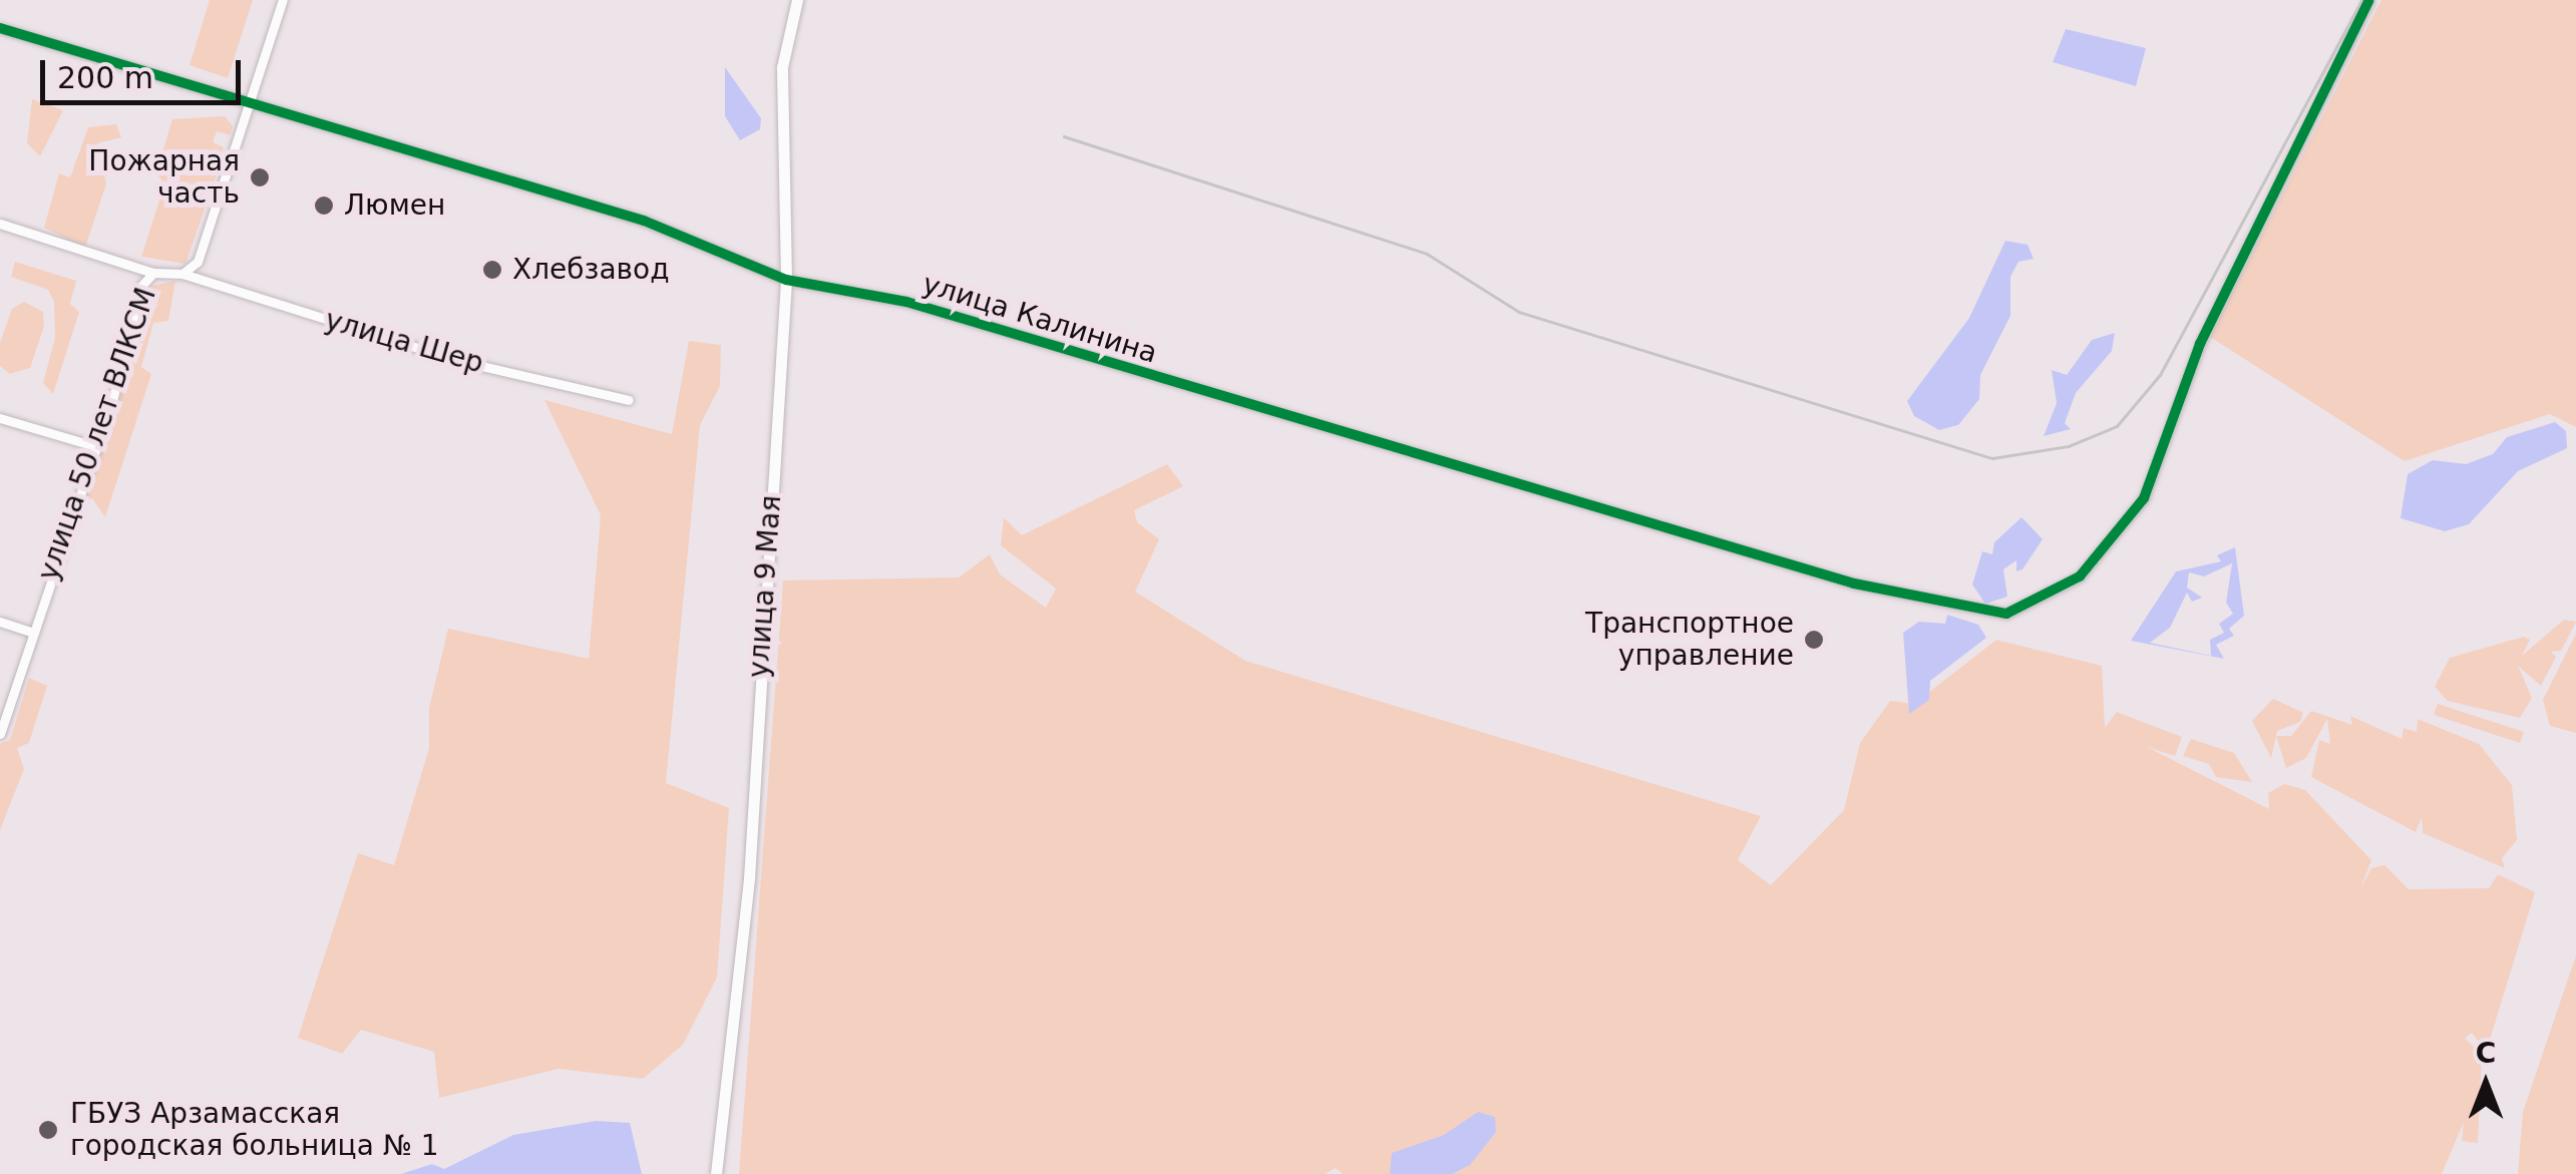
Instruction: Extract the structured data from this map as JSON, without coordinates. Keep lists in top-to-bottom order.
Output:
{
  "streets": {
    "main road": ["улица 9 Мая"],
    "street": ["улица Калинина", "улица Шер", "улица 50 лет ВЛКСМ"]
  },
  "crossings": [
    ["улица Калинина", "улица 50 лет ВЛКСМ"],
    ["улица Калинина", "улица 9 Мая"],
    ["улица Шер", "улица 50 лет ВЛКСМ"]
  ],
  "places": [
    "Пожарная часть",
    "Люмен",
    "Хлебзавод",
    "Транспортное управление",
    "ГБУЗ Арзамасская городская больница № 1"
  ],
  "scale_bar": "200 m",
  "north": "top"
}
